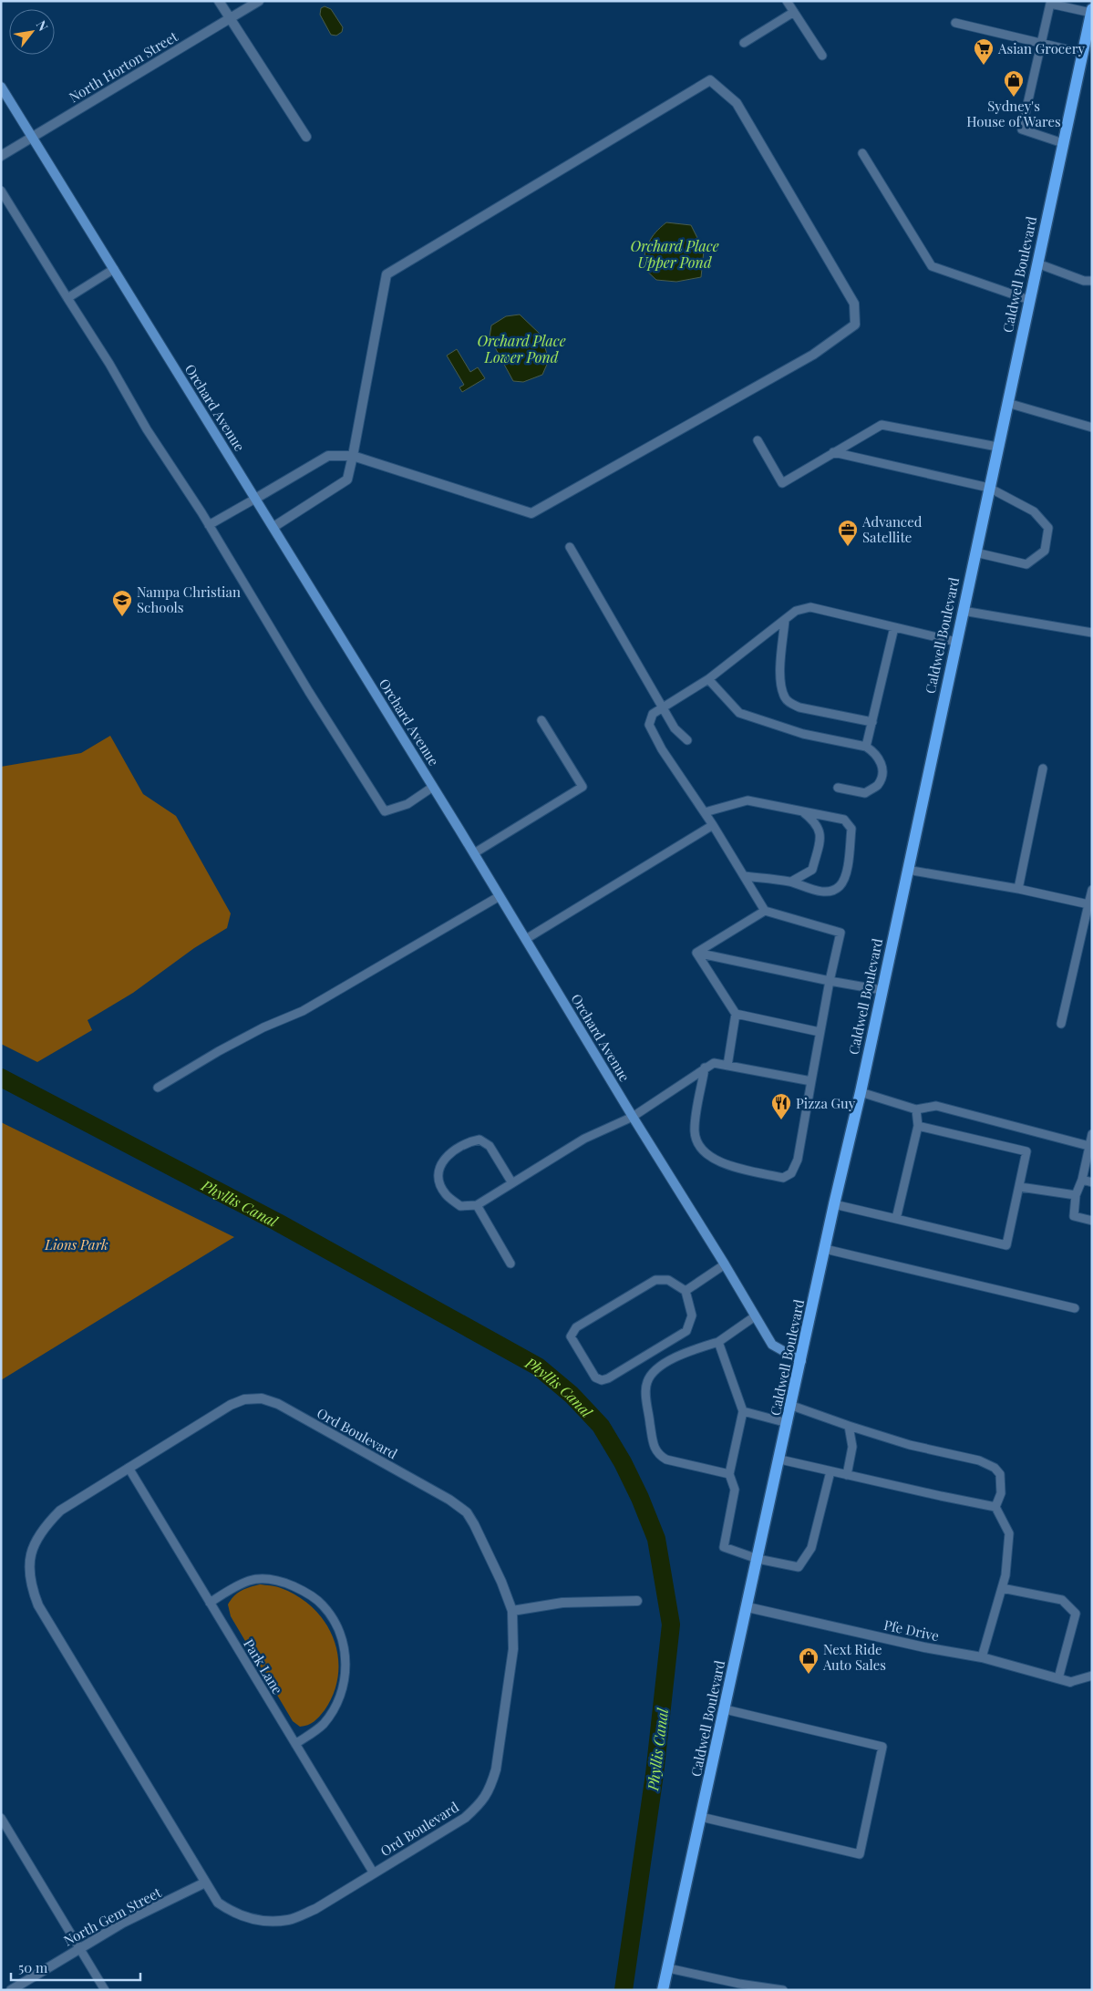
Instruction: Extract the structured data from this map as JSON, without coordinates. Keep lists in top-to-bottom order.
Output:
{
  "streets": {
    "main road": ["Caldwell Boulevard"],
    "street": [
      "North Horton Street",
      "Orchard Avenue",
      "Ord Boulevard",
      "Pfe Drive",
      "North Gem Street"
    ],
    "lane": ["Park Lane"]
  },
  "crossings": [
    ["North Horton Street", "Orchard Avenue"],
    ["Caldwell Boulevard", "Orchard Avenue"],
    ["Caldwell Boulevard", "Pfe Drive"],
    ["Ord Boulevard", "Park Lane"],
    ["Ord Boulevard", "North Gem Street"]
  ],
  "water": ["Orchard Place Upper Pond", "Orchard Place Lower Pond", "Phyllis Canal"],
  "parks": ["Lions Park"],
  "places": {
    "supermarket": ["Asian Grocery"],
    "shop": ["Sydney's House of Wares", "Next Ride Auto Sales"],
    "office": ["Advanced Satellite"],
    "school or university": ["Nampa Christian Schools"],
    "restaurant": ["Pizza Guy"]
  },
  "scale_bar": "50 m",
  "north": "top right"
}
